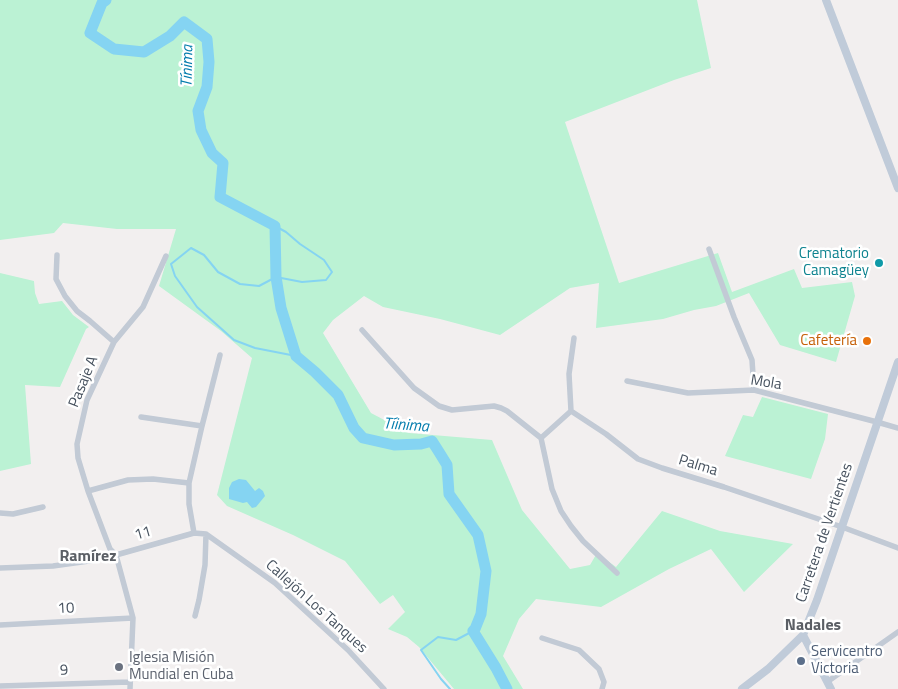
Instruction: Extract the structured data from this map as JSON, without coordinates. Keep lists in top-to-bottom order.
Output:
{
  "streets": {
    "main road": ["Carretera de Vertientes"],
    "street": [
      "Pasaje A",
      "Mola",
      "Palma",
      "11",
      "Callejón Los Tanques",
      "10",
      "9"
    ]
  },
  "crossings": [
    ["Pasaje A", "11"],
    ["Pasaje A", "10"],
    ["Pasaje A", "9"],
    ["Mola", "Carretera de Vertientes"],
    ["Palma", "Carretera de Vertientes"],
    ["11", "Callejón Los Tanques"]
  ],
  "districts": ["Ramírez", "Nadales"],
  "water": ["Tínima", "Tíinima"],
  "places": [
    "Crematorio Camagüey",
    "Cafetería",
    "Servicentro Victoria",
    "Iglesia Misión Mundial en Cuba"
  ]
}
